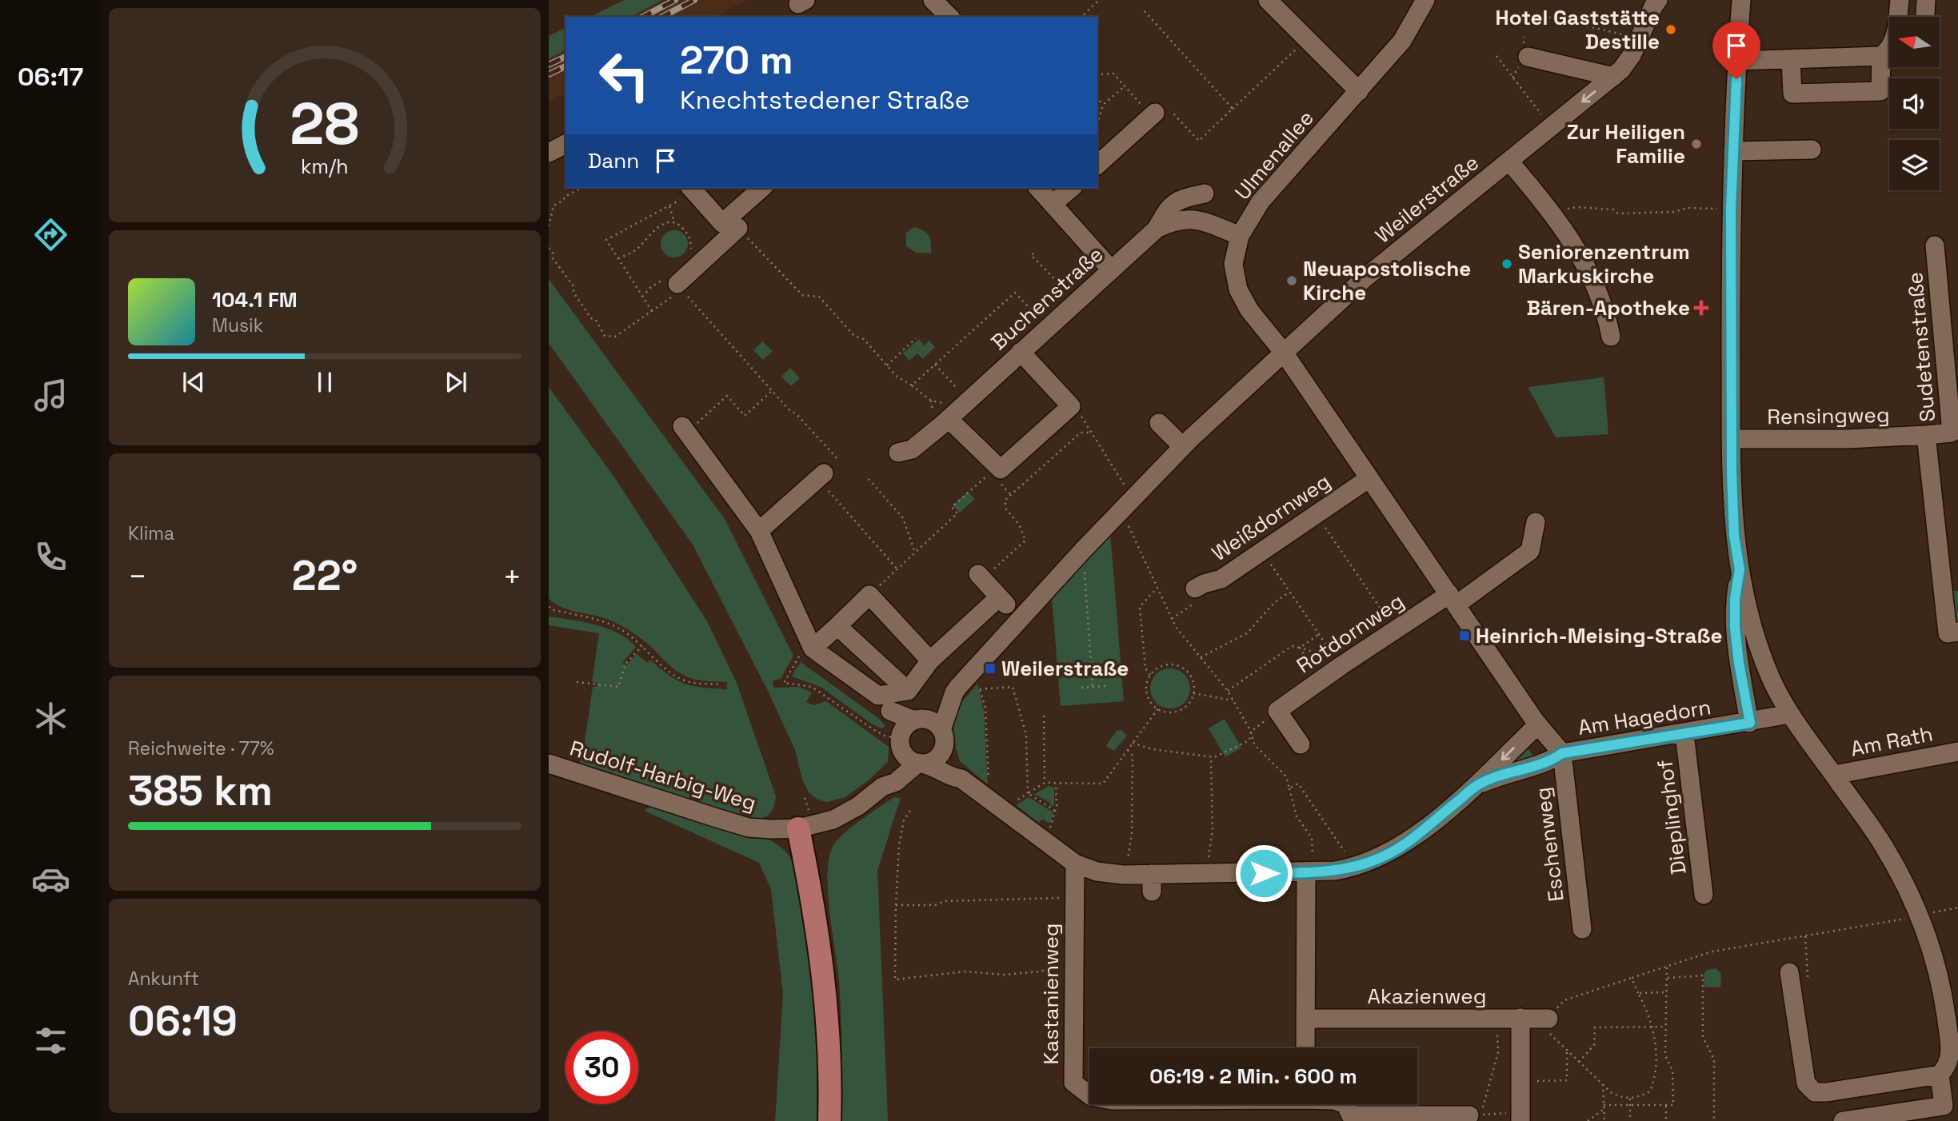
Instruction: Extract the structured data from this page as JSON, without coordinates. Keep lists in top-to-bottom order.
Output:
{
  "streets": {
    "street": [
      "Ulmenallee",
      "Weilerstraße",
      "Buchenstraße",
      "Sudetenstraße",
      "Rensingweg",
      "Weißdornweg",
      "Rotdornweg",
      "Am Hagedorn",
      "Am Rath",
      "Rudolf-Harbig-Weg",
      "Dieplinghof",
      "Eschenweg",
      "Kastanienweg",
      "Akazienweg"
    ]
  },
  "crossings": [
    ["Ulmenallee", "Weilerstraße"],
    ["Ulmenallee", "Buchenstraße"],
    ["Weilerstraße", "Am Hagedorn"],
    ["Sudetenstraße", "Rensingweg"],
    ["Am Hagedorn", "Dieplinghof"],
    ["Am Hagedorn", "Eschenweg"],
    ["Am Hagedorn", "Kastanienweg"]
  ],
  "places": {
    "other": [
      "Hotel Gaststätte Destille",
      "Zur Heiligen Familie",
      "Seniorenzentrum Markuskirche",
      "Neuapostolische Kirche"
    ],
    "health": ["Bären-Apotheke"],
    "transit": ["Heinrich-Meising-Straße", "Weilerstraße"]
  },
  "north": "left",
  "page": {
    "tabs": "06:17",
    "turn": ["270 m", "Knechtstedener Straße"],
    "then": "Dann",
    "song": ["104.1 FM", "Musik"],
    "tile": [
      "Klima",
      ["Reichweite · 77%", "385 km"],
      ["Ankunft", "06:19"]
    ],
    "heat": ["−", "22°", "+"],
    "limit": "30",
    "trip": "06:19 · 2 Min. · 600 m",
    "gauge": ["28", "km/h"]
  }
}
